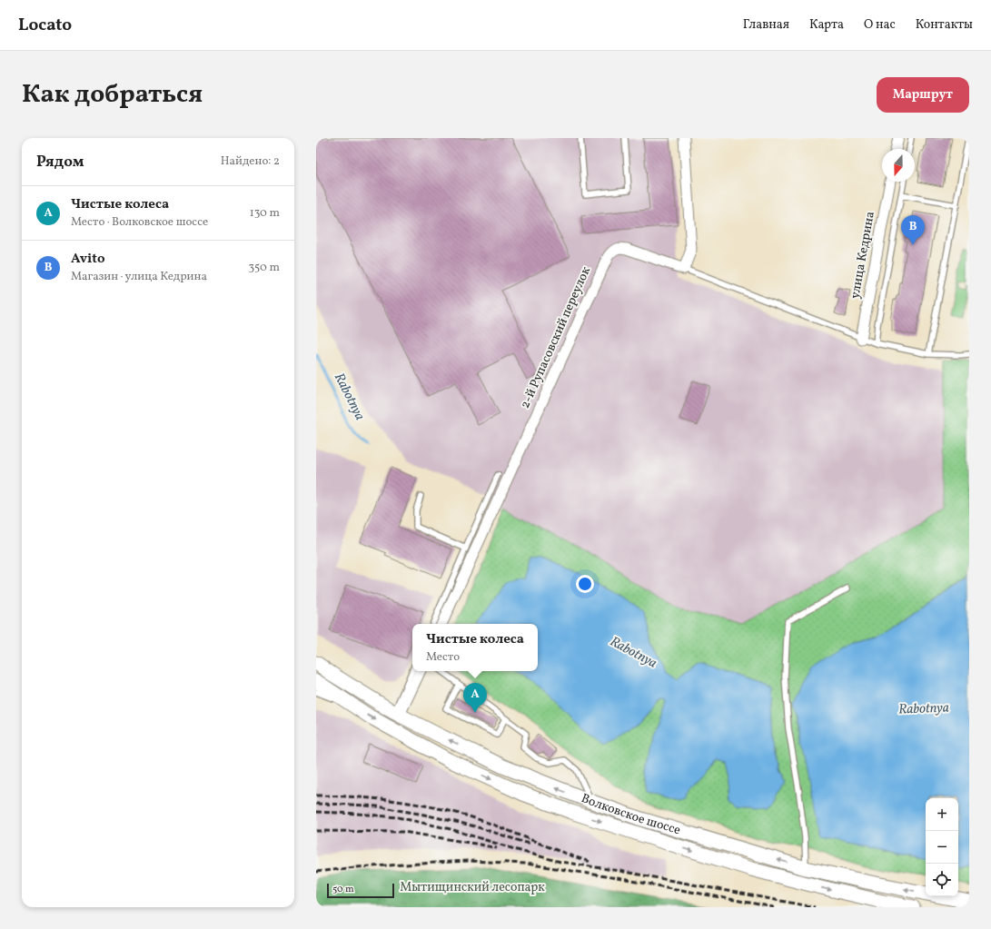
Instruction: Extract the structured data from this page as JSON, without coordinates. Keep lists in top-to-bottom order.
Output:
{
  "streets": {
    "main road": ["Волковское шоссе"],
    "street": ["улица Кедрина", "2-й Рупасовский переулок"]
  },
  "water": ["Rabotnya"],
  "parks": ["Мытищинский лесопарк"],
  "scale_bar": "50 m",
  "north": "bottom",
  "page": {
    "header": "Locato",
    "nav": [
      "Главная",
      "Карта",
      "О нас",
      "Контакты"
    ],
    "title": "Как добраться",
    "buttons": "Маршрут",
    "heading": ["Рядом", "Найдено: 2"],
    "list": [
      {
        "mark": "A",
        "name": "Чистые колеса",
        "note": "Место · Волковское шоссе",
        "value": "130 m"
      },
      {
        "mark": "B",
        "name": "Avito",
        "note": "Магазин · улица Кедрина",
        "value": "350 m"
      }
    ],
    "pins": ["B", "A"],
    "popup": ["Чистые колеса", "Место"],
    "map_buttons": ["+", "−"],
    "scale": "50 m"
  }
}
